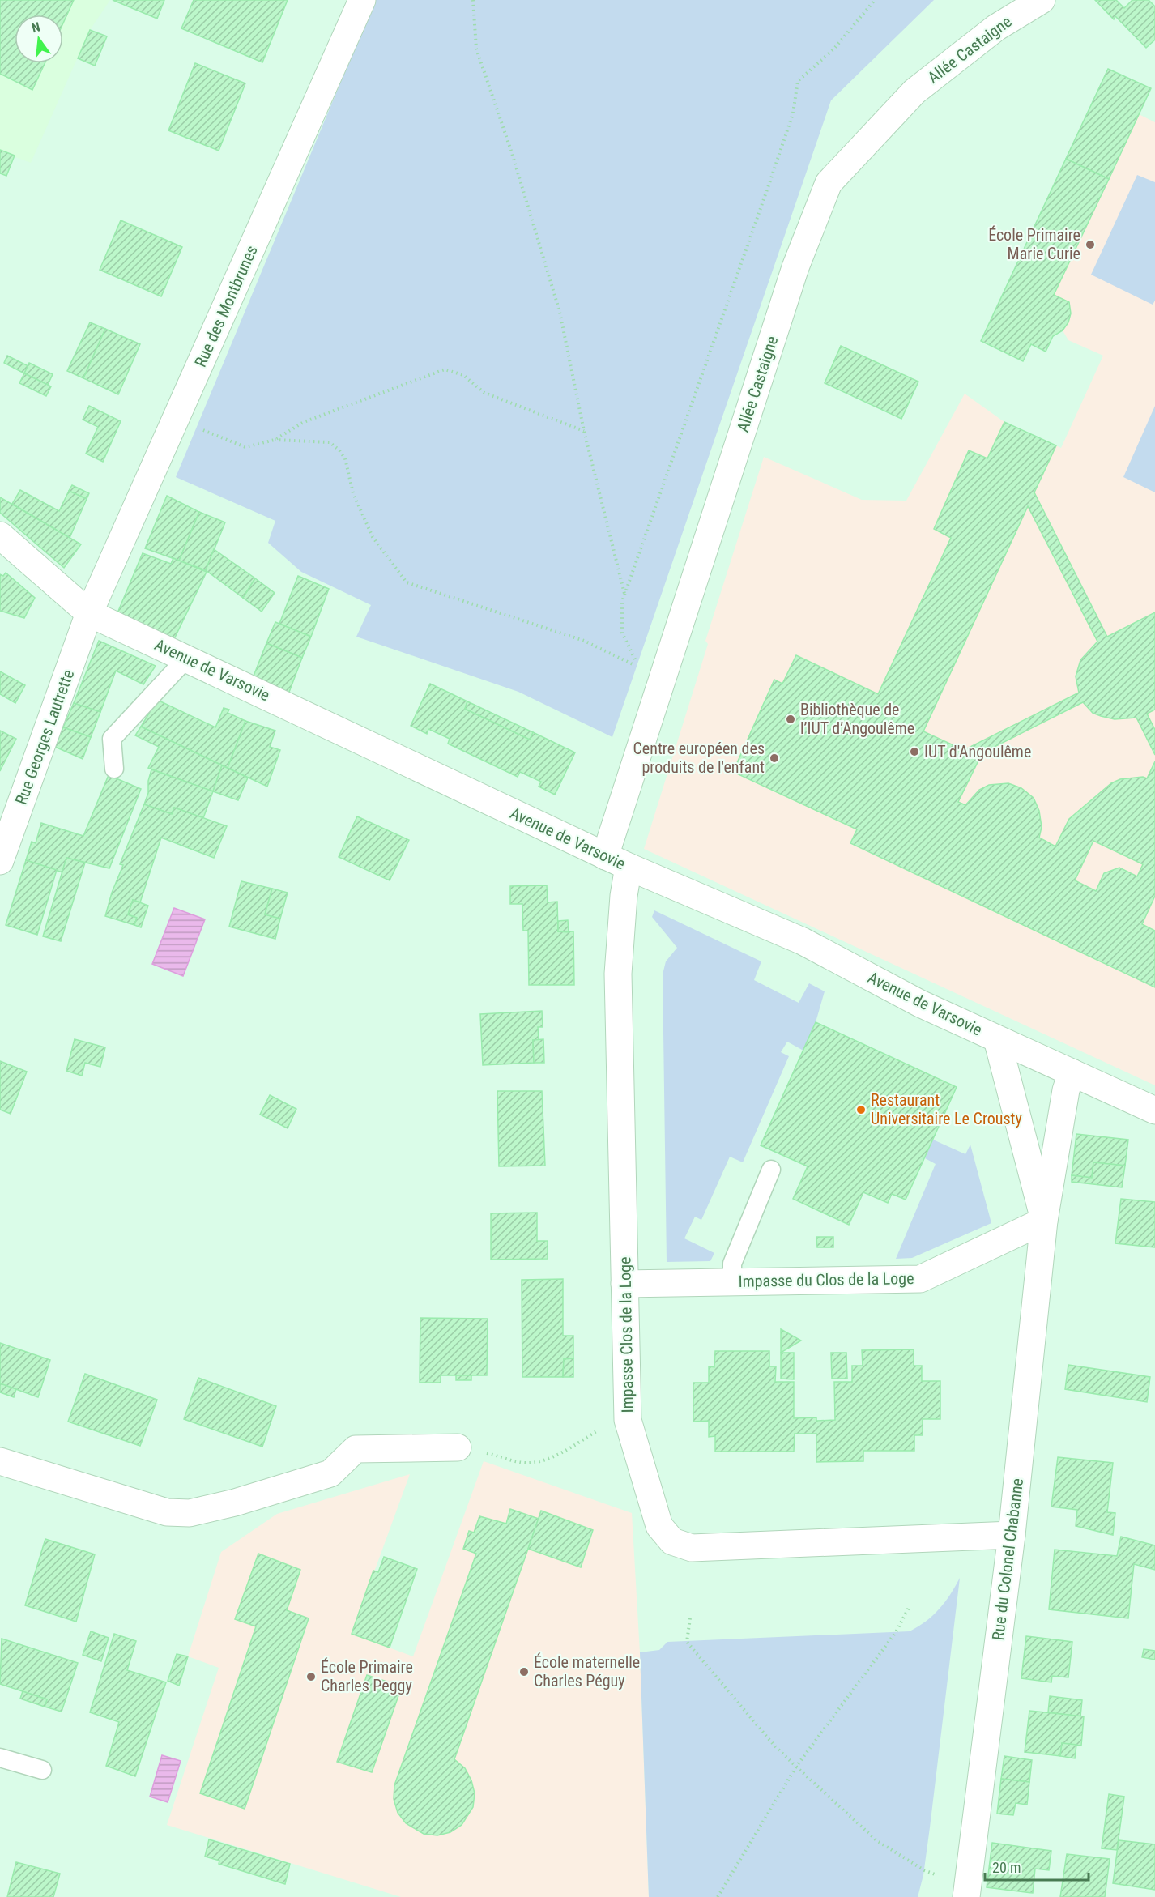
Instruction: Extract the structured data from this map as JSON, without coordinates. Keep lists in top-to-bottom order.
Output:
{
  "streets": {
    "street": [
      "Allée Castaigne",
      "Rue des Montbrunes",
      "Avenue de Varsovie",
      "Rue Georges Lautrette",
      "Impasse du Clos de la Loge",
      "Impasse Clos de la Loge",
      "Rue du Colonel Chabanne"
    ]
  },
  "crossings": [
    ["Allée Castaigne", "Avenue de Varsovie"],
    ["Allée Castaigne", "Impasse Clos de la Loge"],
    ["Rue des Montbrunes", "Avenue de Varsovie"],
    ["Rue des Montbrunes", "Rue Georges Lautrette"],
    ["Avenue de Varsovie", "Rue Georges Lautrette"],
    ["Avenue de Varsovie", "Impasse Clos de la Loge"],
    ["Avenue de Varsovie", "Rue du Colonel Chabanne"],
    ["Impasse du Clos de la Loge", "Impasse Clos de la Loge"],
    ["Impasse du Clos de la Loge", "Rue du Colonel Chabanne"],
    ["Impasse Clos de la Loge", "Rue du Colonel Chabanne"]
  ],
  "places": [
    "École Primaire Marie Curie",
    "Bibliothèque de l’IUT d’Angoulême",
    "IUT d'Angoulême",
    "Centre européen des produits de l'enfant",
    "Restaurant Universitaire Le Crousty",
    "École maternelle Charles Péguy",
    "École Primaire Charles Peggy"
  ],
  "scale_bar": "20 m",
  "north": "top"
}
